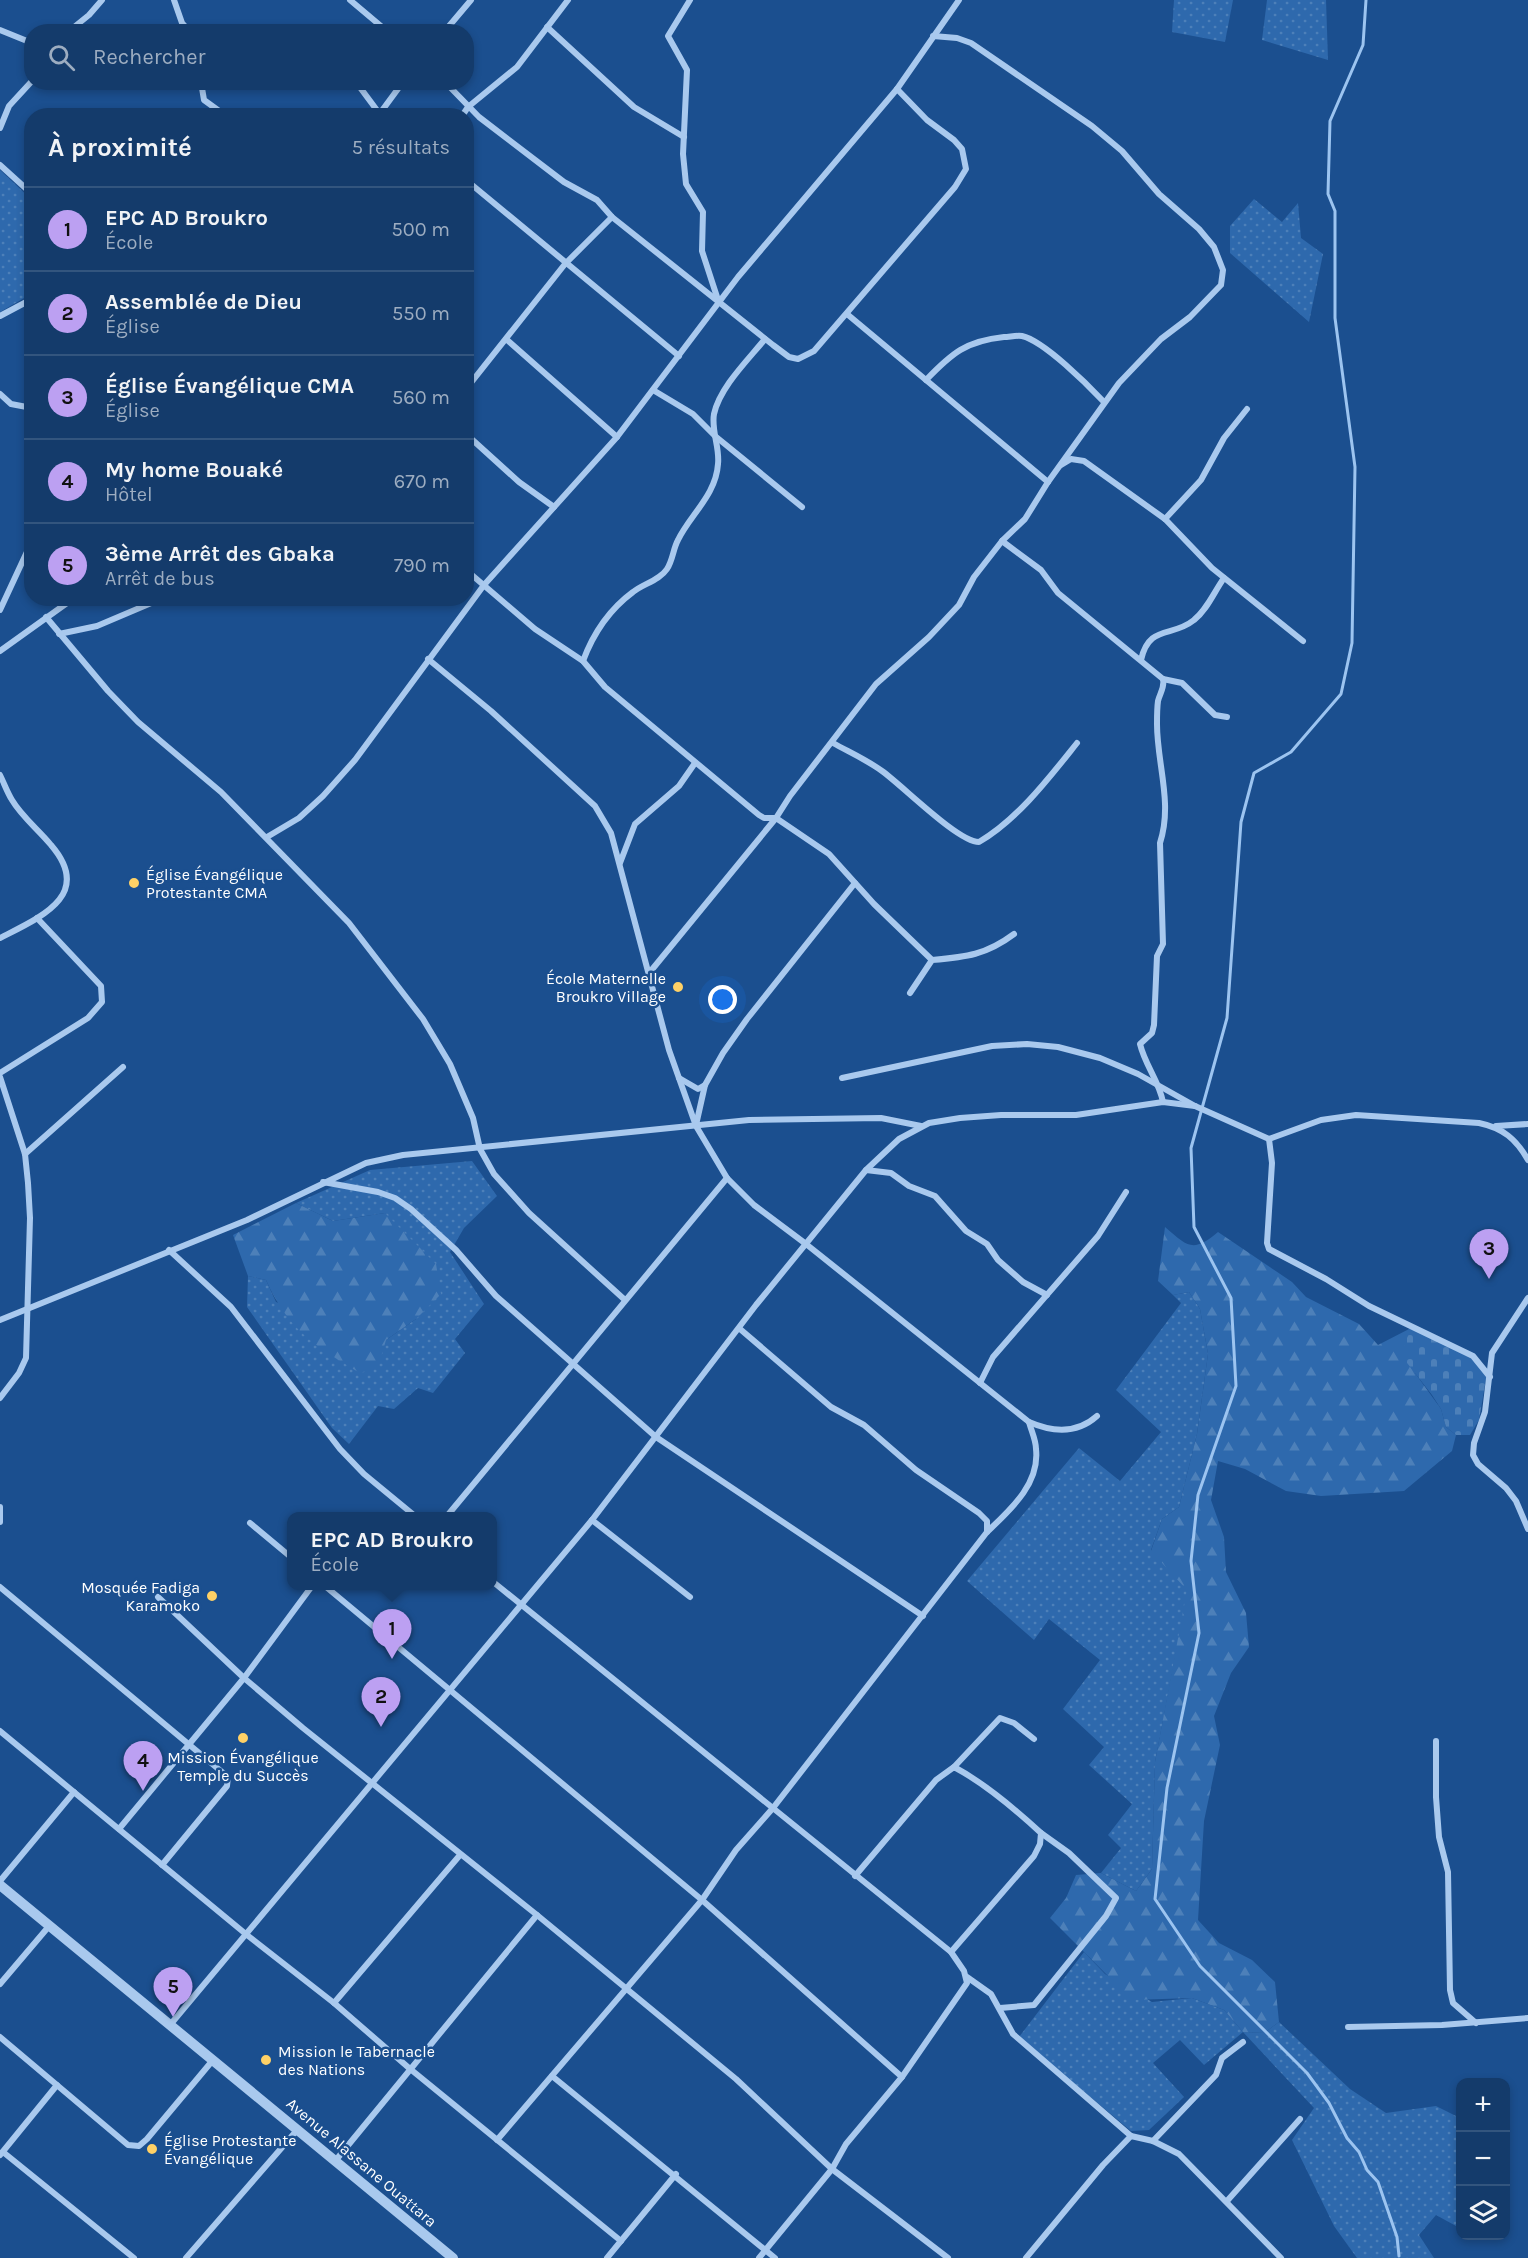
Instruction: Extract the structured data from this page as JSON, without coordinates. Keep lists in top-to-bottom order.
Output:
{
  "streets": {
    "street": ["Avenue Alassane Ouattara"]
  },
  "places": [
    "Église Évangélique Protestante CMA",
    "École Maternelle Broukro Village",
    "Mosquée Fadiga Karamoko",
    "Mission Évangélique Temple du Succès",
    "Mission le Tabernacle des Nations",
    "Église Protestante Évangélique"
  ],
  "page": {
    "search": "Rechercher",
    "heading": ["À proximité", "5 résultats"],
    "list": [
      {
        "mark": "1",
        "name": "EPC AD Broukro",
        "note": "École",
        "value": "500 m"
      },
      {
        "mark": "2",
        "name": "Assemblée de Dieu",
        "note": "Église",
        "value": "550 m"
      },
      {
        "mark": "3",
        "name": "Église Évangélique CMA",
        "note": "Église",
        "value": "560 m"
      },
      {
        "mark": "4",
        "name": "My home Bouaké",
        "note": "Hôtel",
        "value": "670 m"
      },
      {
        "mark": "5",
        "name": "3ème Arrêt des Gbaka",
        "note": "Arrêt de bus",
        "value": "790 m"
      }
    ],
    "pins": [
      "3",
      "1",
      "2",
      "4",
      "5"
    ],
    "popup": ["EPC AD Broukro", "École"],
    "map_buttons": ["+", "−"]
  }
}
